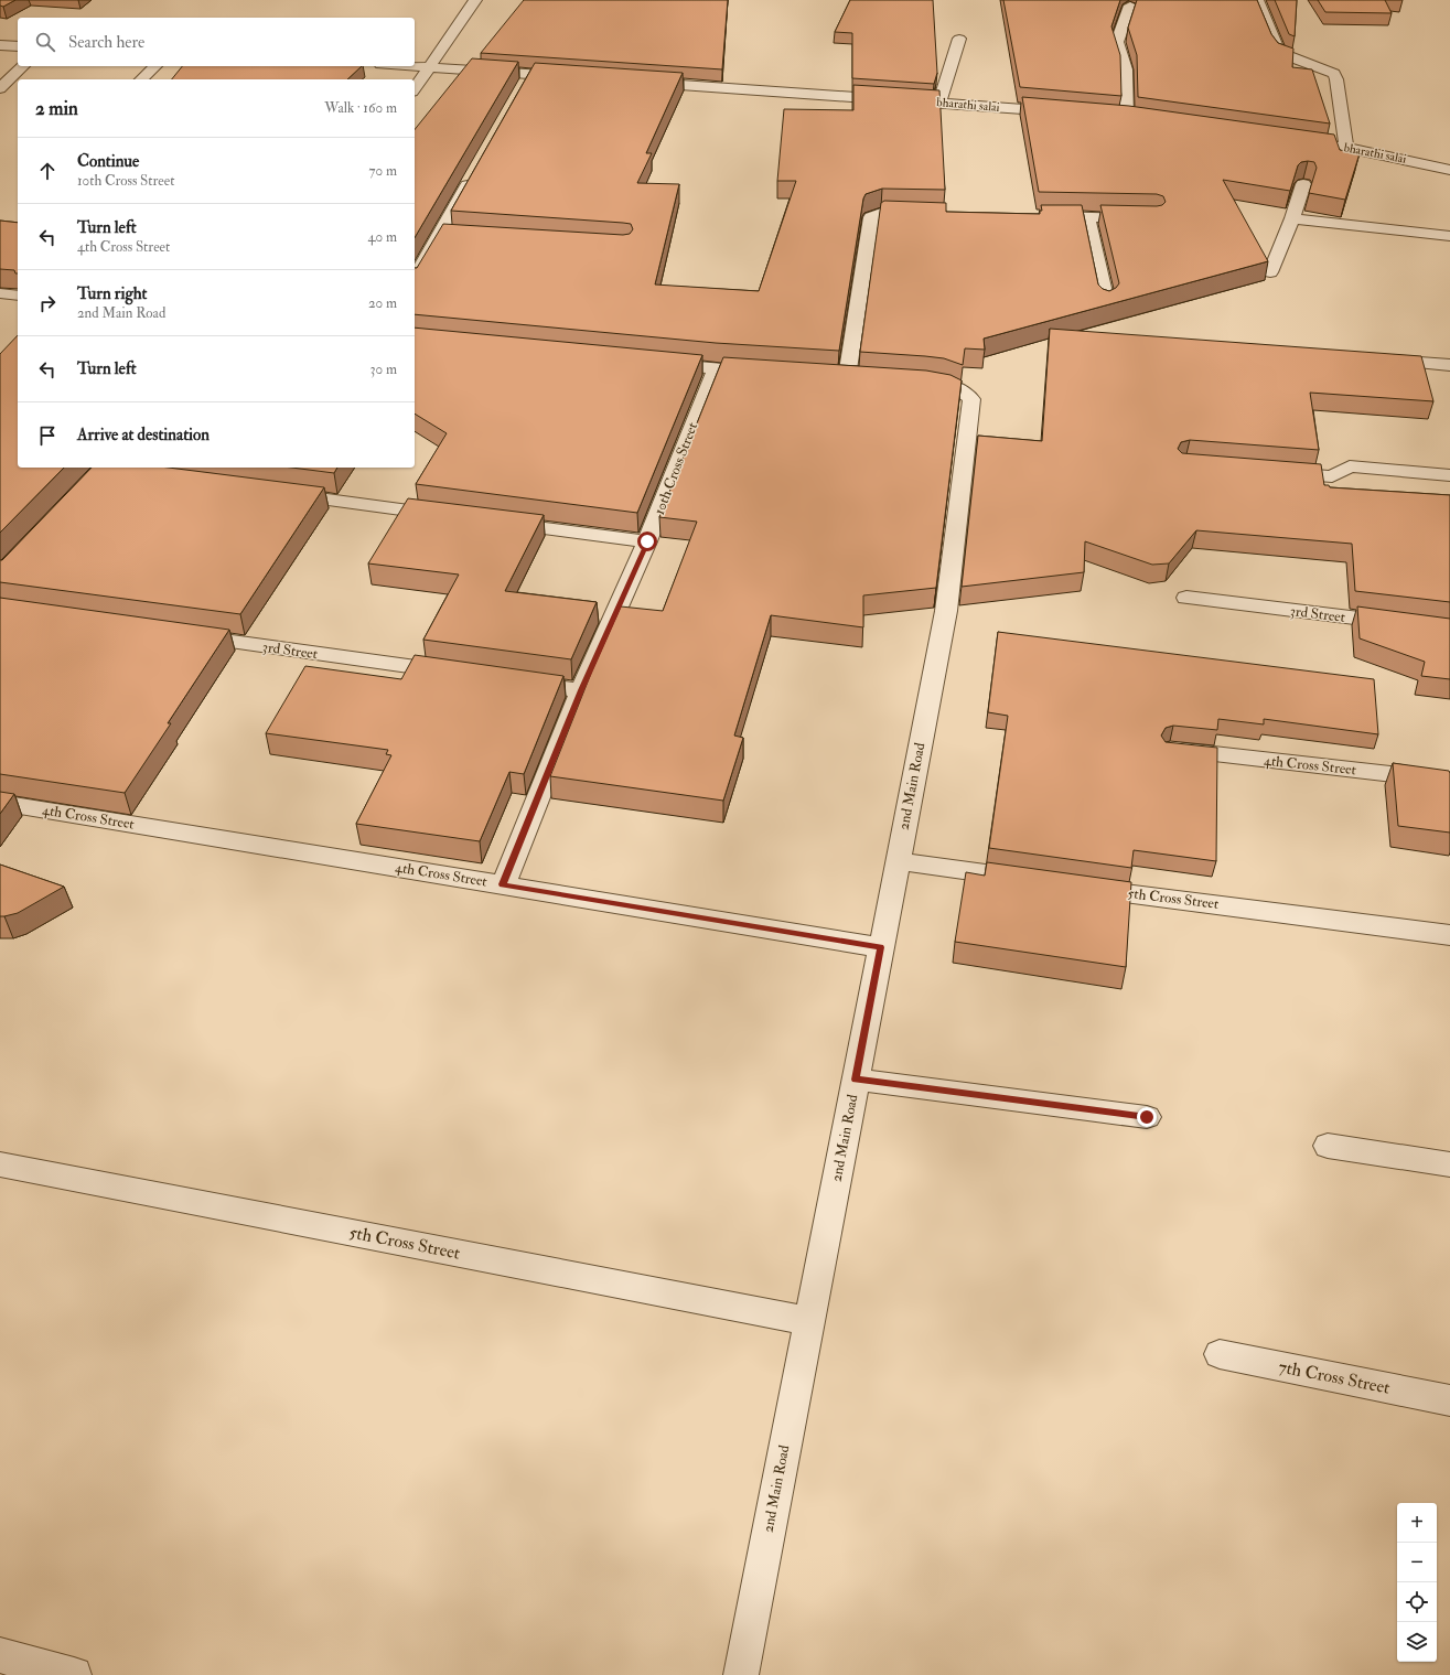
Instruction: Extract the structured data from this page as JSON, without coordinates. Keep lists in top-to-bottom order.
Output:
{
  "streets": {
    "street": [
      "bharathi salai",
      "10th Cross Street",
      "3rd Street",
      "4th Cross Street",
      "2nd Main Road",
      "5th Cross Street",
      "7th Cross Street"
    ]
  },
  "crossings": [
    ["10th Cross Street", "4th Cross Street"],
    ["4th Cross Street", "2nd Main Road"],
    ["2nd Main Road", "5th Cross Street"]
  ],
  "page": {
    "search": "Search here",
    "heading": ["2 min", "Walk · 160 m"],
    "list": [
      ["Continue", "10th Cross Street", "70 m"],
      ["Turn left", "4th Cross Street", "40 m"],
      ["Turn right", "2nd Main Road", "20 m"],
      ["Turn left", "30 m"],
      "Arrive at destination"
    ],
    "map_buttons": ["+", "−"]
  }
}
